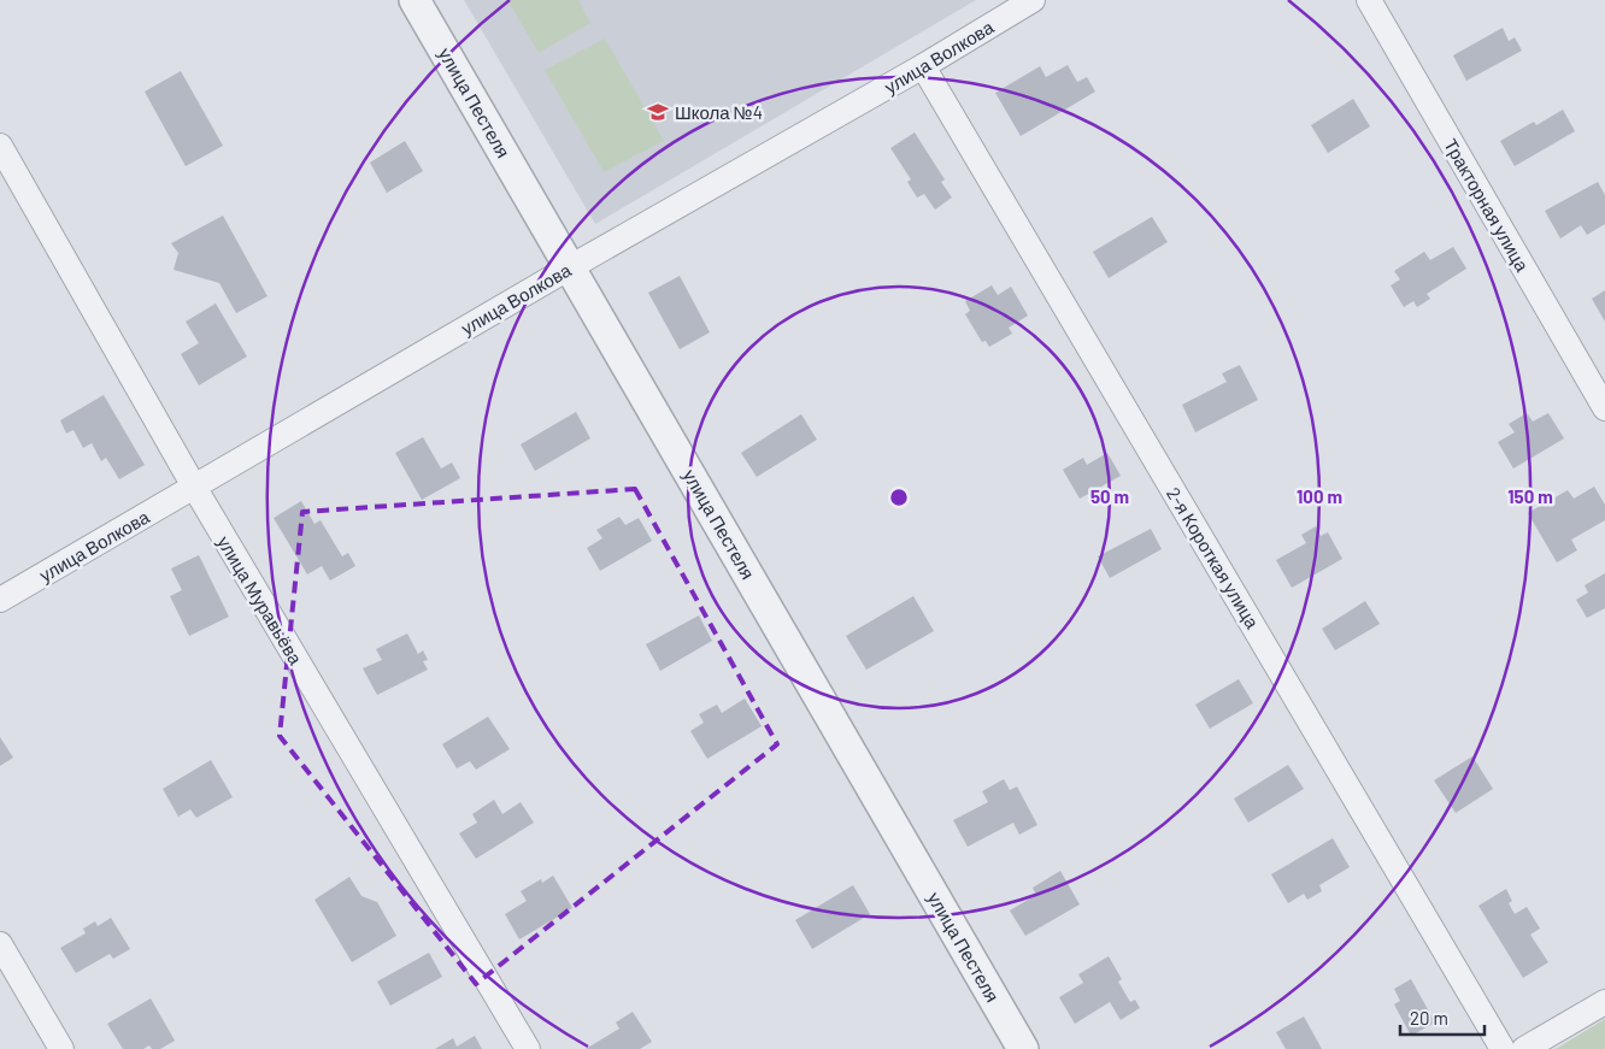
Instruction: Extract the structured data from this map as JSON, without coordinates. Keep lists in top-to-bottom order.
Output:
{
  "streets": {
    "street": [
      "улица Волкова",
      "улица Пестеля",
      "Тракторная улица",
      "2-я Короткая улица",
      "улица Муравьёва"
    ]
  },
  "crossings": [
    ["улица Волкова", "улица Пестеля"],
    ["улица Волкова", "2-я Короткая улица"],
    ["улица Волкова", "улица Муравьёва"]
  ],
  "places": {
    "school or university": ["Школа №4"]
  },
  "scale_bar": "20 m",
  "rings": ["50 m", "100 m", "150 m"]
}
